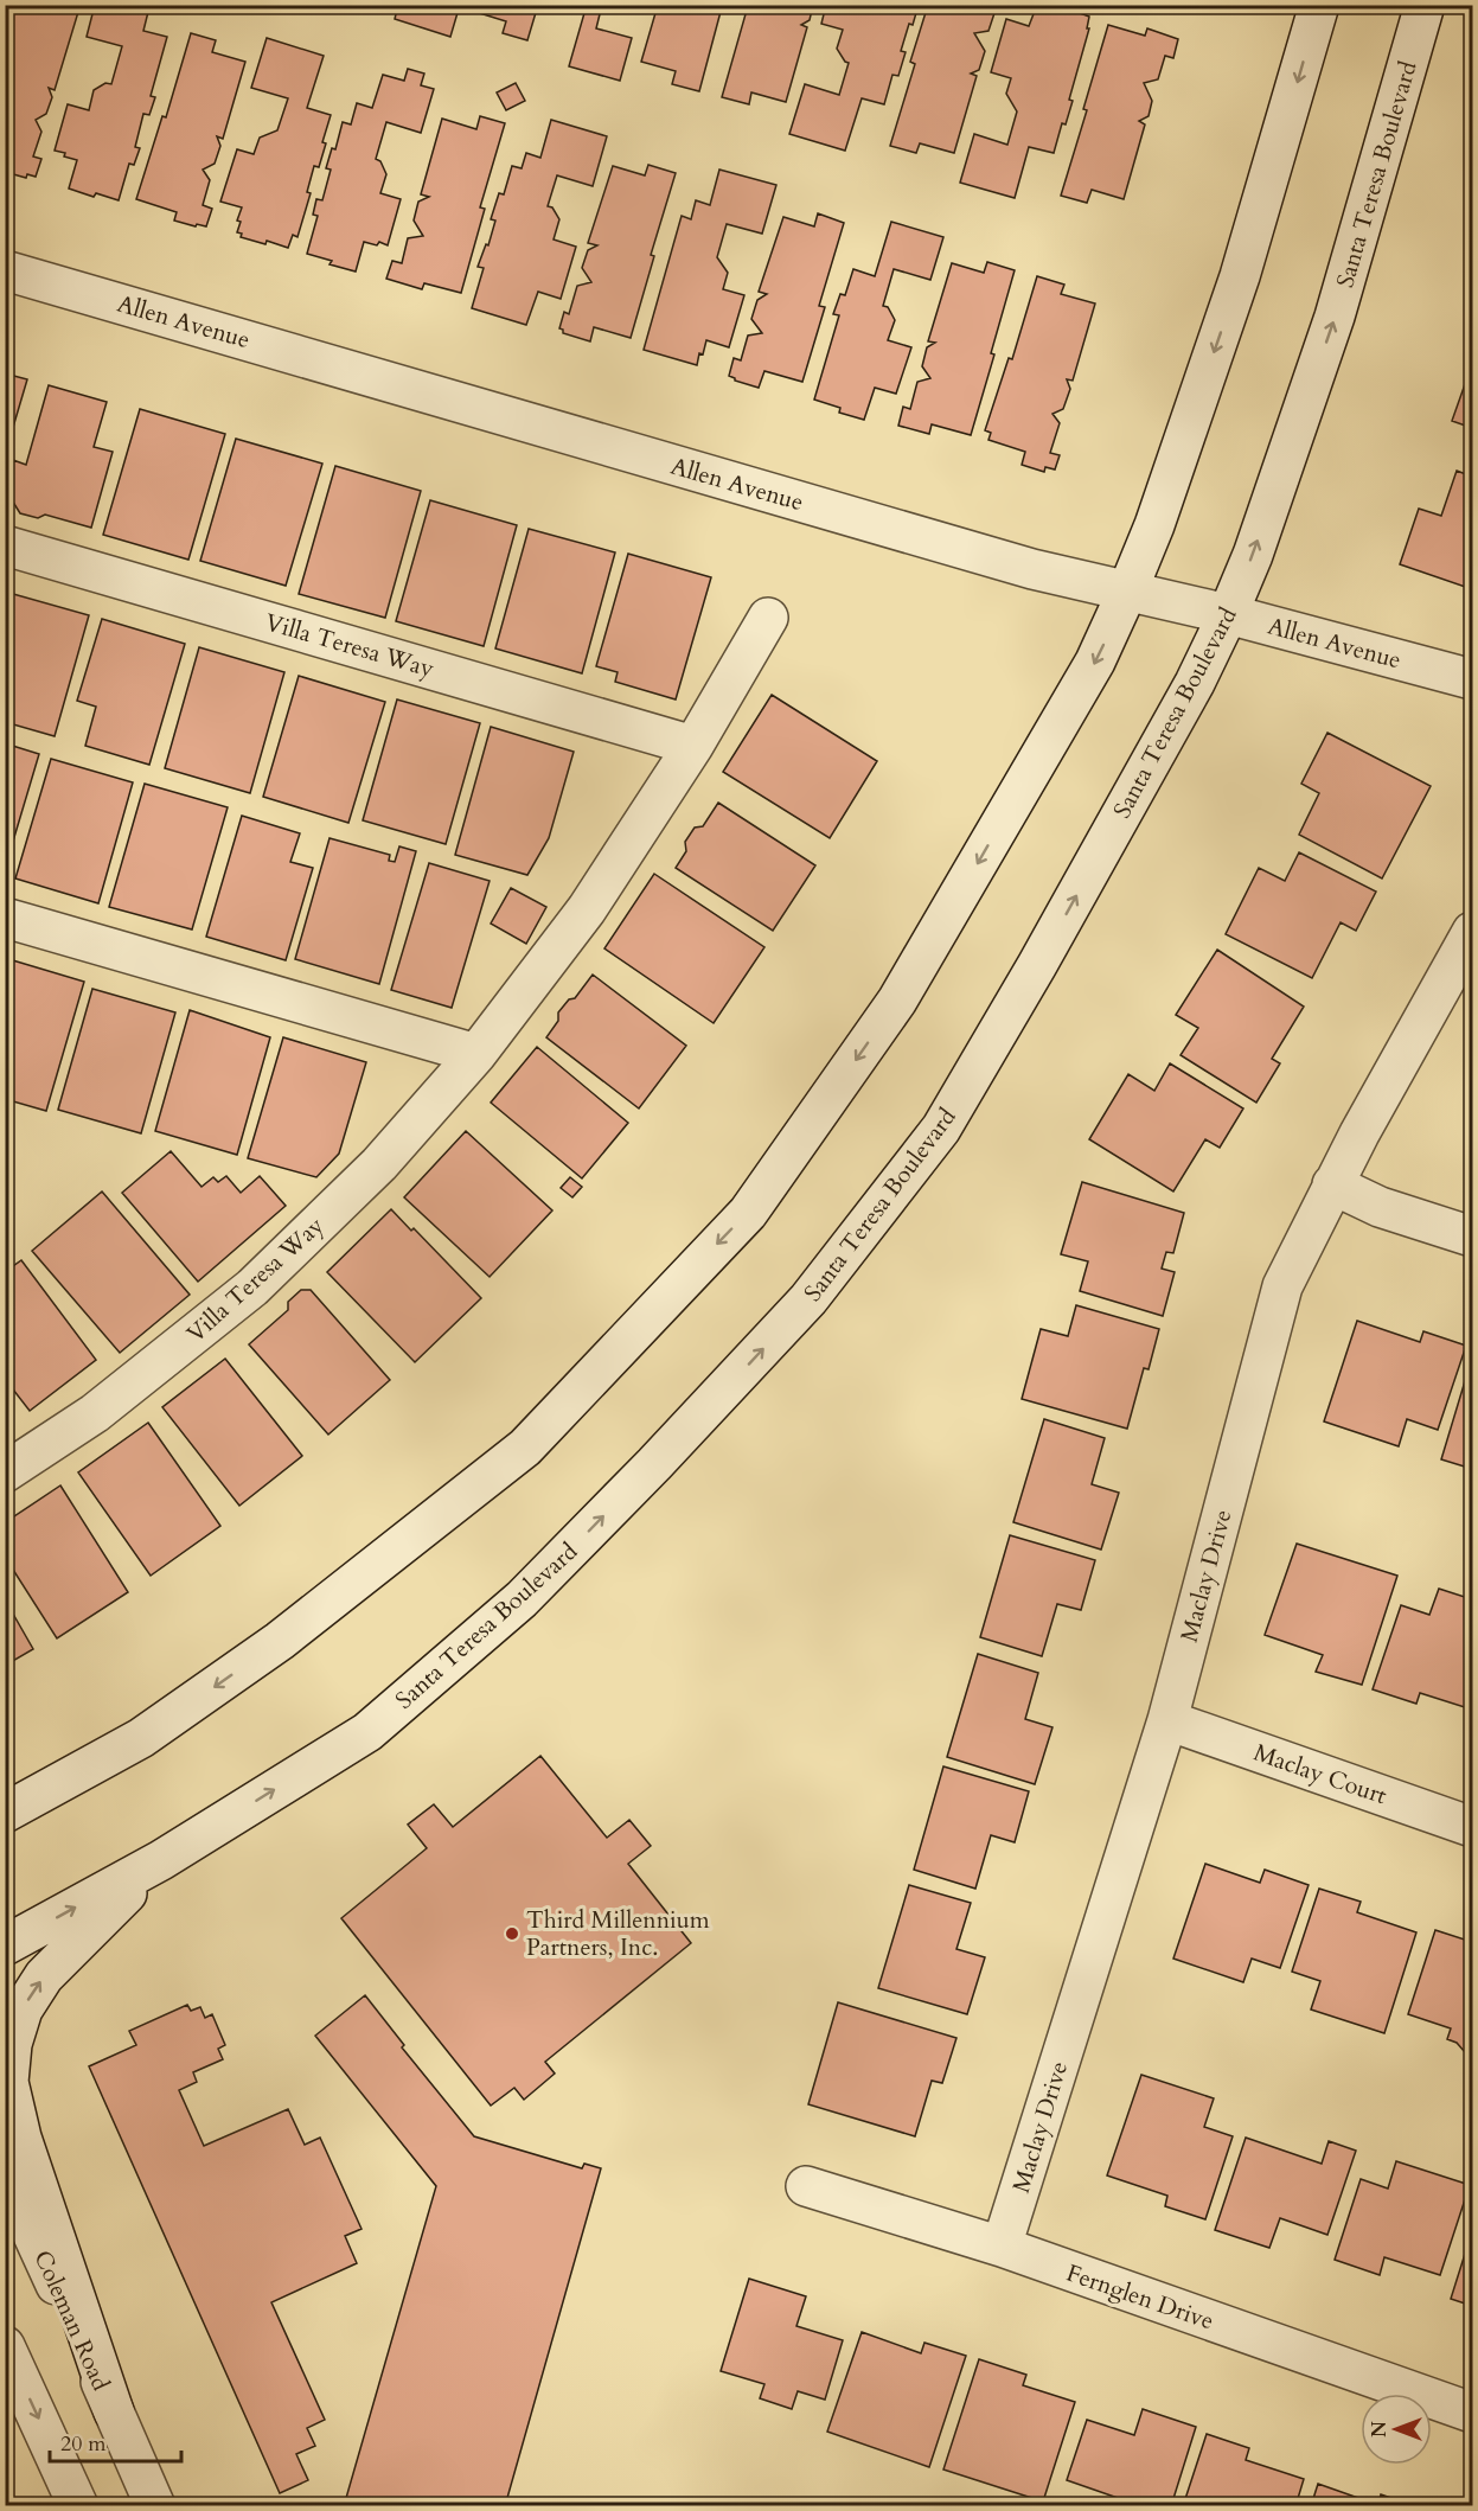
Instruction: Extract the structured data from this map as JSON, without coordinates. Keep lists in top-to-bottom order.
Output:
{
  "streets": {
    "street": [
      "Santa Teresa Boulevard",
      "Allen Avenue",
      "Villa Teresa Way",
      "Maclay Drive",
      "Maclay Court",
      "Fernglen Drive",
      "Coleman Road"
    ]
  },
  "crossings": [
    ["Santa Teresa Boulevard", "Allen Avenue"],
    ["Maclay Drive", "Maclay Court"],
    ["Maclay Drive", "Fernglen Drive"]
  ],
  "places": ["Third Millennium Partners, Inc."],
  "scale_bar": "20 m",
  "north": "left"
}
